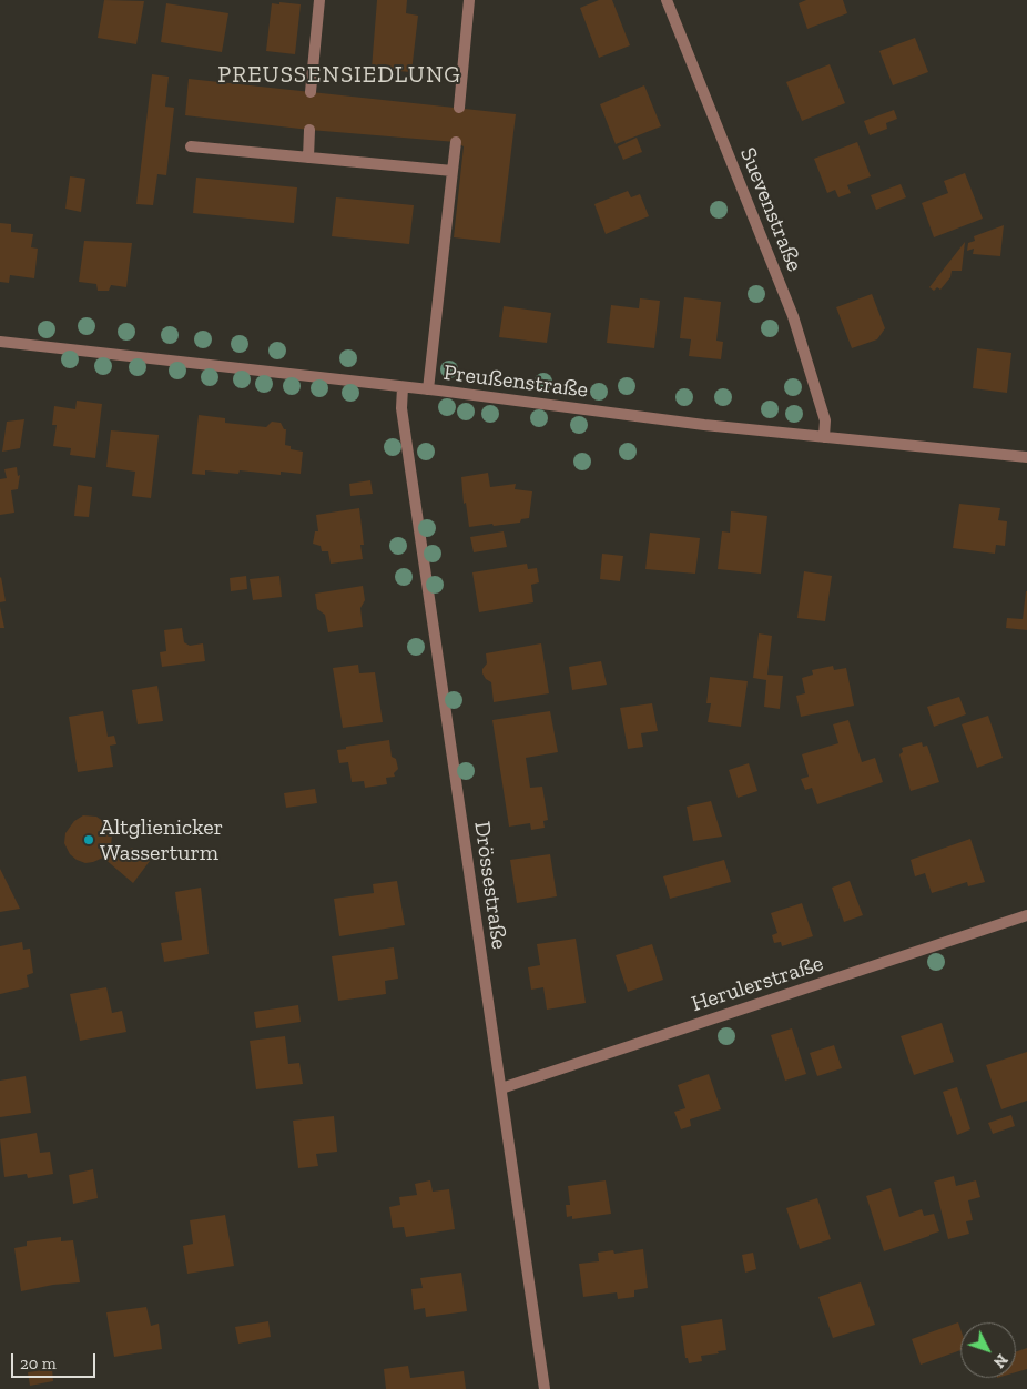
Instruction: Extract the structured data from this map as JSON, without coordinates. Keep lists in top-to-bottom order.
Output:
{
  "streets": {
    "street": [
      "Suevenstraße",
      "Preußenstraße",
      "Drössestraße",
      "Herulerstraße"
    ]
  },
  "crossings": [
    ["Suevenstraße", "Preußenstraße"],
    ["Preußenstraße", "Drössestraße"],
    ["Drössestraße", "Herulerstraße"]
  ],
  "districts": ["PREUSSENSIEDLUNG"],
  "places": ["Altglienicker Wasserturm"],
  "scale_bar": "20 m",
  "north": "bottom right"
}
